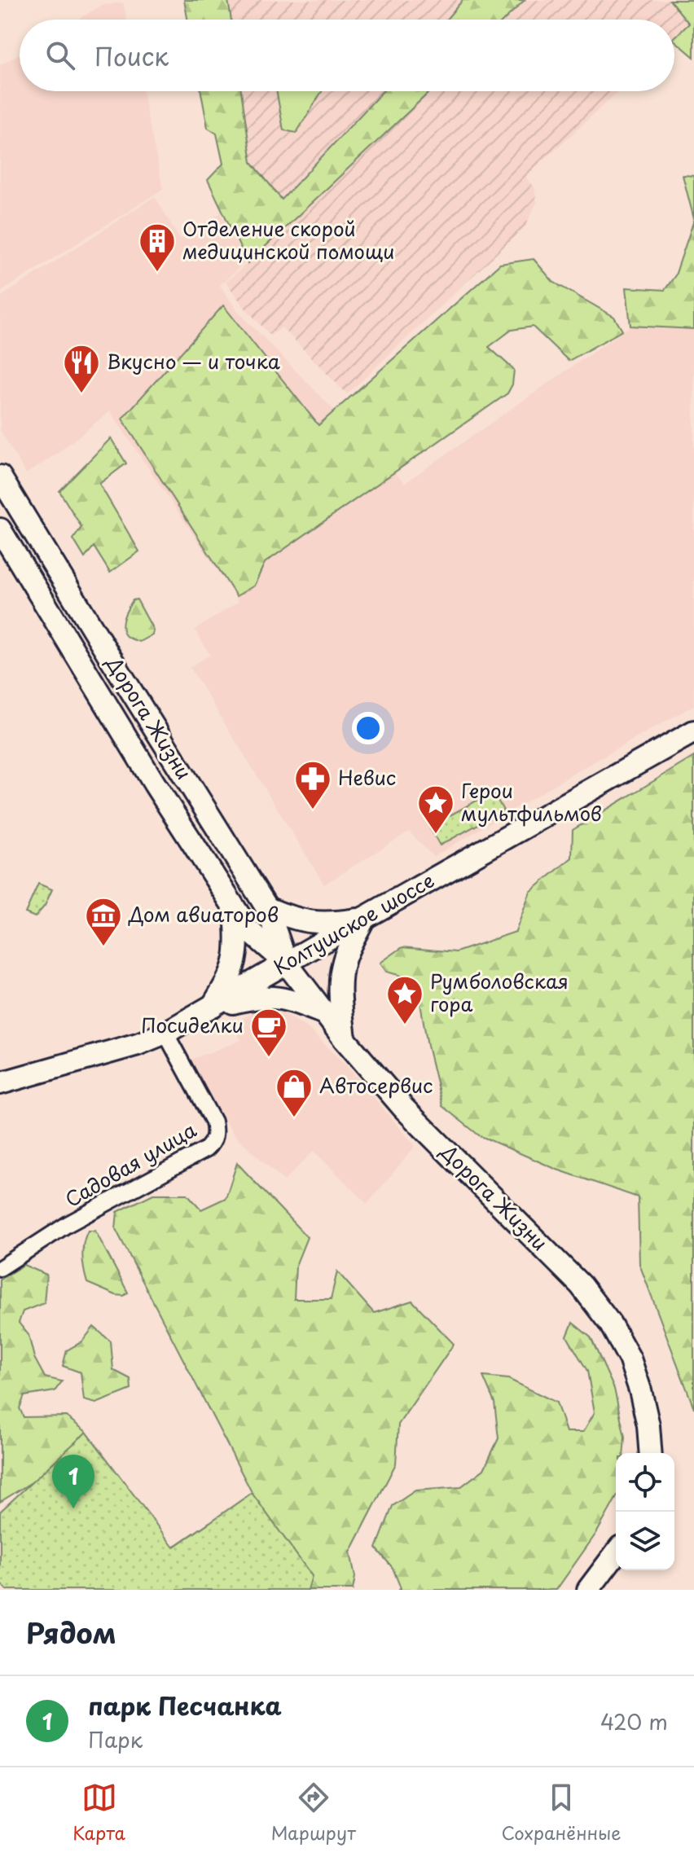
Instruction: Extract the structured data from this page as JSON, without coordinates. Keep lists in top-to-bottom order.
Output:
{
  "streets": {
    "main road": ["Дорога Жизни", "Колтушское шоссе"],
    "street": ["Садовая улица"]
  },
  "crossings": [
    ["Дорога Жизни", "Колтушское шоссе"],
    ["Колтушское шоссе", "Садовая улица"]
  ],
  "places": {
    "building": ["Отделение скорой медицинской помощи"],
    "restaurant": ["Вкусно — и точка"],
    "pharmacy": ["Невис"],
    "place": ["Герои мультфильмов", "Румболовская гора"],
    "museum": ["Дом авиаторов"],
    "cafe": ["Посиделки"],
    "shop": ["Автосервис"]
  },
  "page": {
    "search": "Поиск",
    "pins": "1",
    "heading": "Рядом",
    "list": [
      {
        "mark": "1",
        "name": "парк Песчанка",
        "note": "Парк",
        "value": "420 m"
      }
    ],
    "nav": ["Карта", "Маршрут", "Сохранённые"]
  }
}
